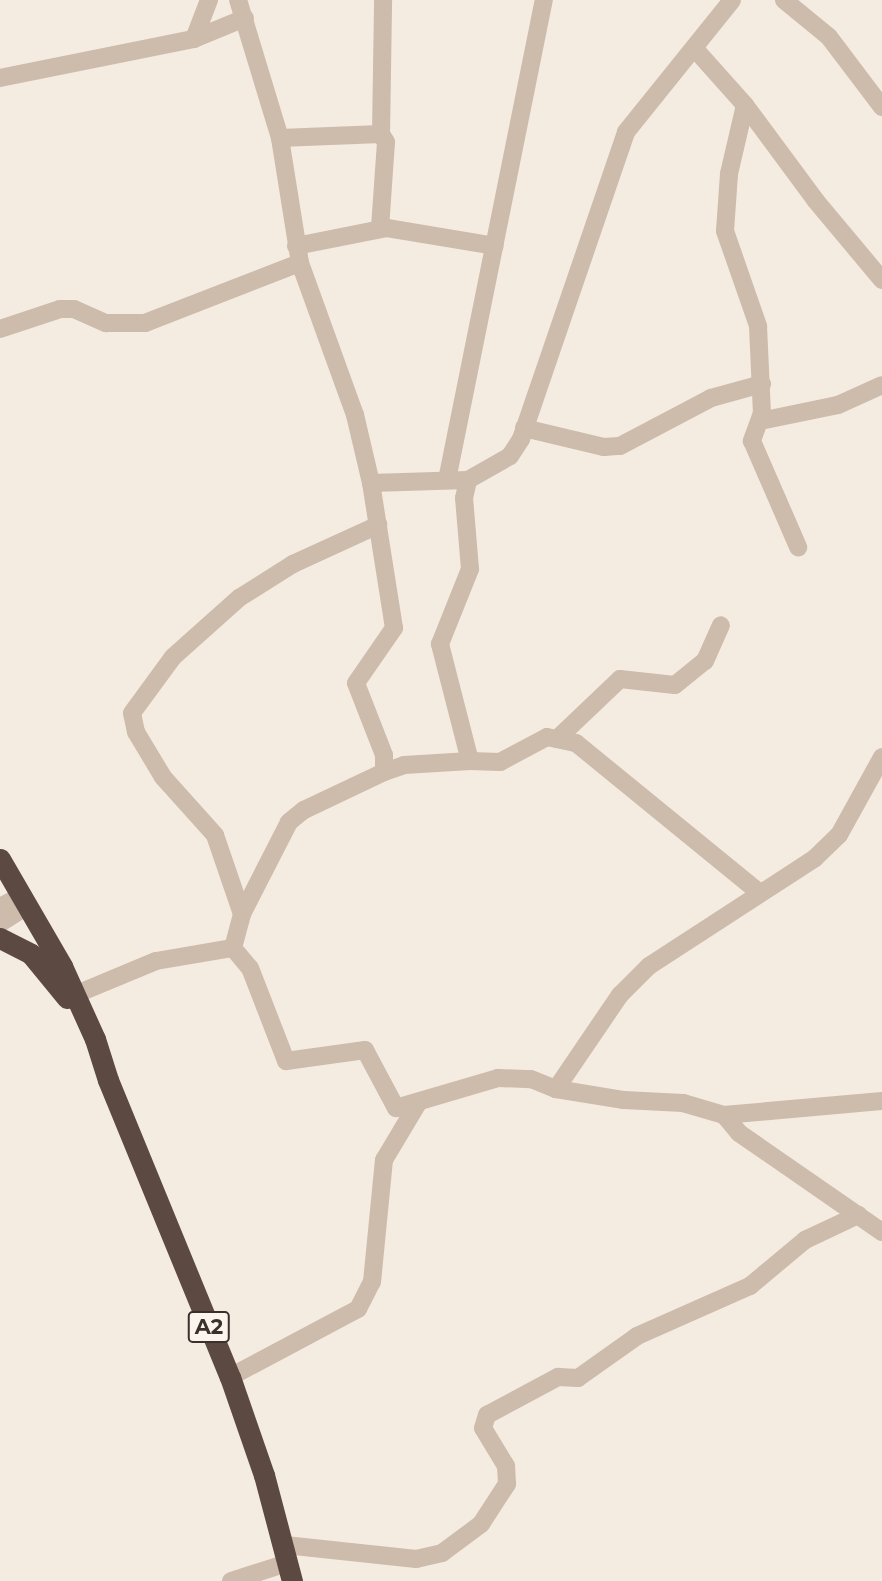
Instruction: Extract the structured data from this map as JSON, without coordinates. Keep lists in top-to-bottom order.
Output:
{
  "streets": {
    "highway": ["A2"]
  }
}
